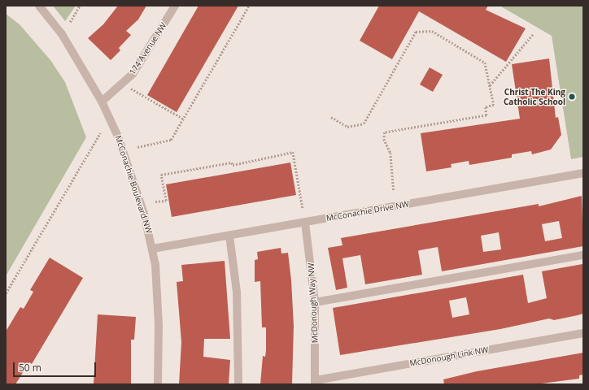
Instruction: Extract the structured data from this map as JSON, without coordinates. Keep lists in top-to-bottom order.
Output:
{
  "streets": {
    "street": [
      "174 Avenue NW",
      "McConachie Boulevard NW",
      "McConachie Drive NW",
      "McDonough Way NW",
      "McDonough Link NW"
    ]
  },
  "crossings": [
    ["174 Avenue NW", "McConachie Boulevard NW"],
    ["McConachie Boulevard NW", "McConachie Drive NW"],
    ["McConachie Drive NW", "McDonough Way NW"],
    ["McDonough Way NW", "McDonough Link NW"]
  ],
  "places": ["Christ The King Catholic School"],
  "scale_bar": "50 m"
}
